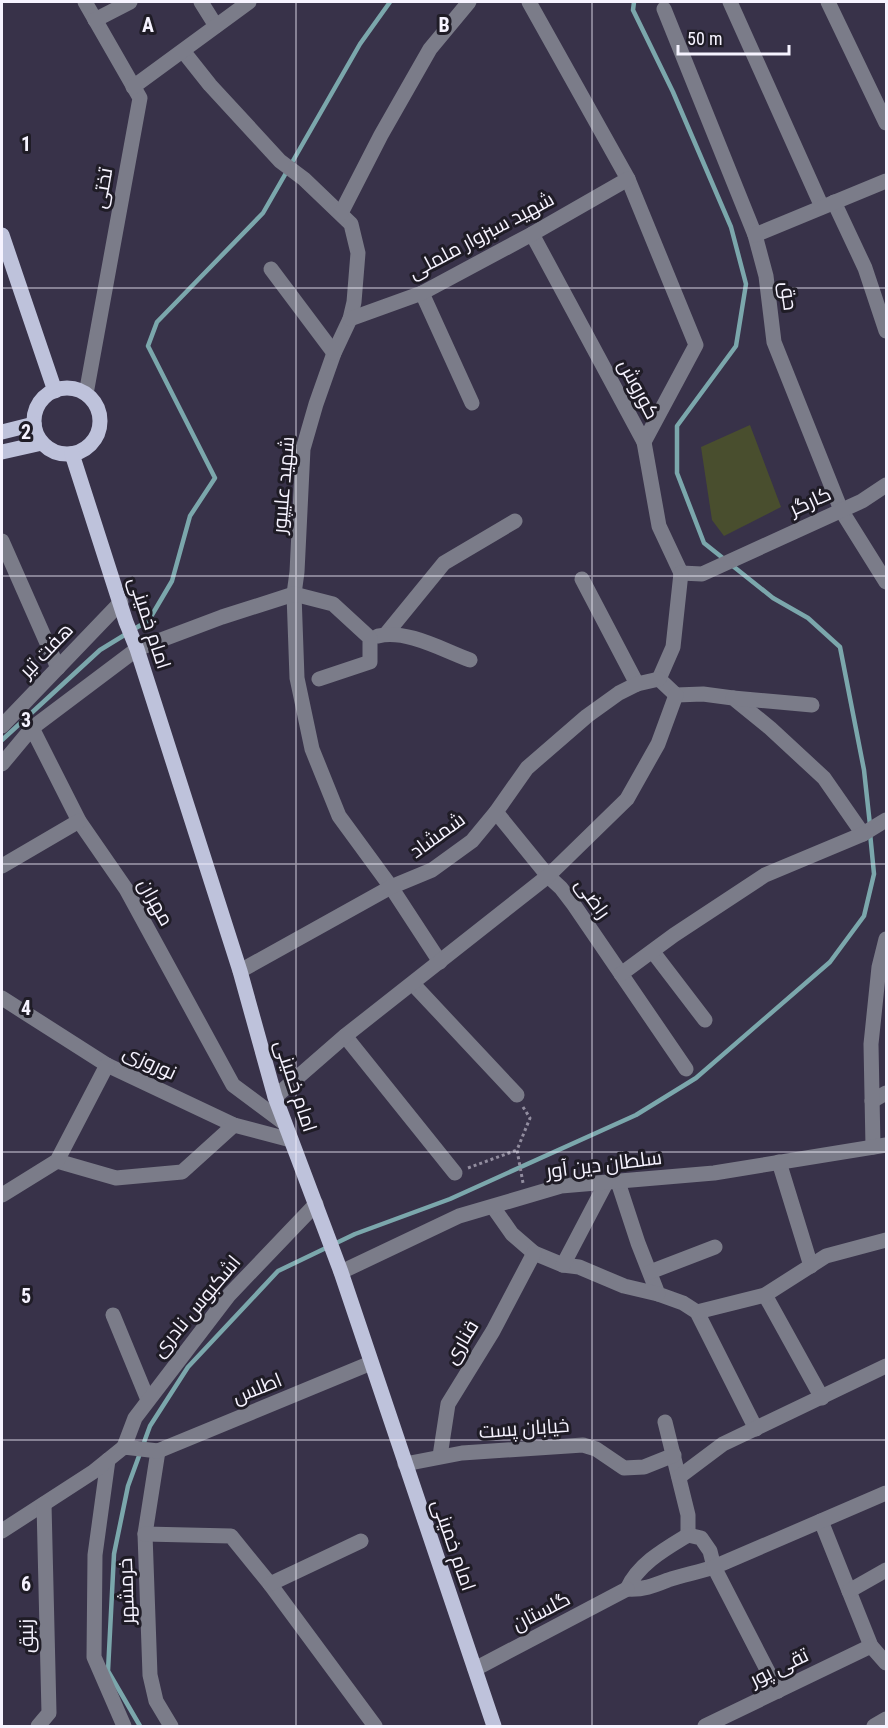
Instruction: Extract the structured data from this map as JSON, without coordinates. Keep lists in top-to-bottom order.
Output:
{
  "streets": {
    "main road": ["امام خمینی"],
    "street": [
      "تختی",
      "شهید سبزوار ململی",
      "حق",
      "کوروش",
      "شهید علیپور",
      "کارگر",
      "هفت تیر",
      "شمشاد",
      "راضی",
      "مهران",
      "نوروزی",
      "سلطان دین آور",
      "اشکبوس نادری",
      "قناری",
      "اطلس",
      "خیابان پست",
      "خرمشهر",
      "گلستان",
      "زنبق",
      "تقی پور"
    ]
  },
  "crossings": [
    ["تختی", "امام خمینی"],
    ["شهید سبزوار ململی", "کوروش"],
    ["شهید سبزوار ململی", "شهید علیپور"],
    ["حق", "کارگر"],
    ["کوروش", "کارگر"],
    ["شهید علیپور", "شمشاد"],
    ["شهید علیپور", "راضی"],
    ["امام خمینی", "هفت تیر"],
    ["امام خمینی", "شمشاد"],
    ["امام خمینی", "راضی"],
    ["امام خمینی", "مهران"],
    ["امام خمینی", "نوروزی"],
    ["امام خمینی", "سلطان دین آور"],
    ["امام خمینی", "اشکبوس نادری"],
    ["امام خمینی", "اطلس"],
    ["امام خمینی", "خیابان پست"],
    ["امام خمینی", "گلستان"],
    ["قناری", "خیابان پست"],
    ["اطلس", "خرمشهر"]
  ],
  "scale_bar": "50 m",
  "grid": {
    "columns": ["A", "B"],
    "rows": [
      "1",
      "2",
      "3",
      "4",
      "5",
      "6"
    ]
  }
}
